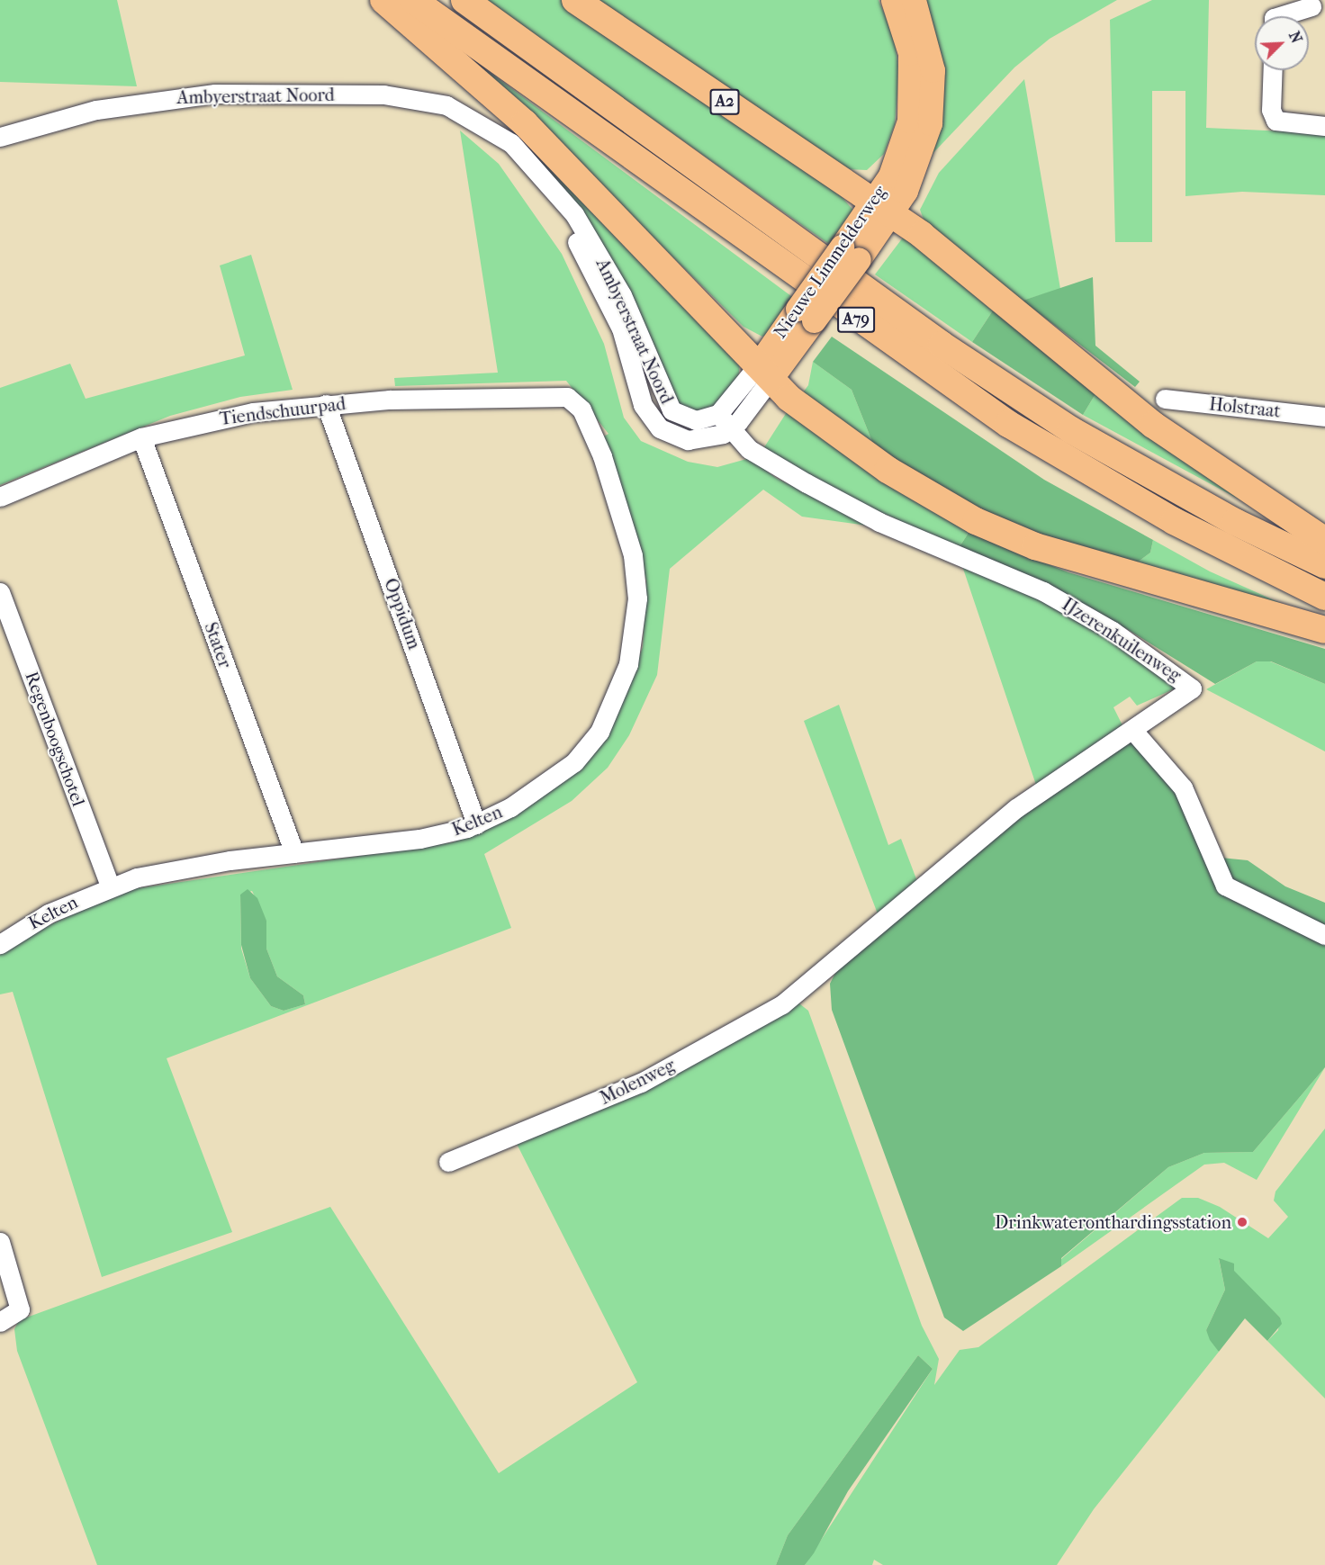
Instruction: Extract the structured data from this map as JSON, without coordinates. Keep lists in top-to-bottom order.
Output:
{
  "streets": {
    "highway": ["A2", "A79"],
    "main road": ["Nieuwe Limmelderweg"],
    "street": [
      "Ambyerstraat Noord",
      "Holstraat",
      "Tiendschuurpad",
      "Oppidum",
      "IJzerenkuilenweg",
      "Stater",
      "Regenboogschotel",
      "Kelten",
      "Molenweg"
    ]
  },
  "crossings": [
    ["Ambyerstraat Noord", "Nieuwe Limmelderweg"],
    ["Ambyerstraat Noord", "IJzerenkuilenweg"],
    ["A2", "Nieuwe Limmelderweg"],
    ["Tiendschuurpad", "Oppidum"],
    ["Tiendschuurpad", "Stater"],
    ["Tiendschuurpad", "Kelten"],
    ["Oppidum", "Kelten"],
    ["IJzerenkuilenweg", "Molenweg"],
    ["Stater", "Kelten"],
    ["Regenboogschotel", "Kelten"]
  ],
  "places": ["Drinkwateronthardingsstation"],
  "north": "top right"
}
